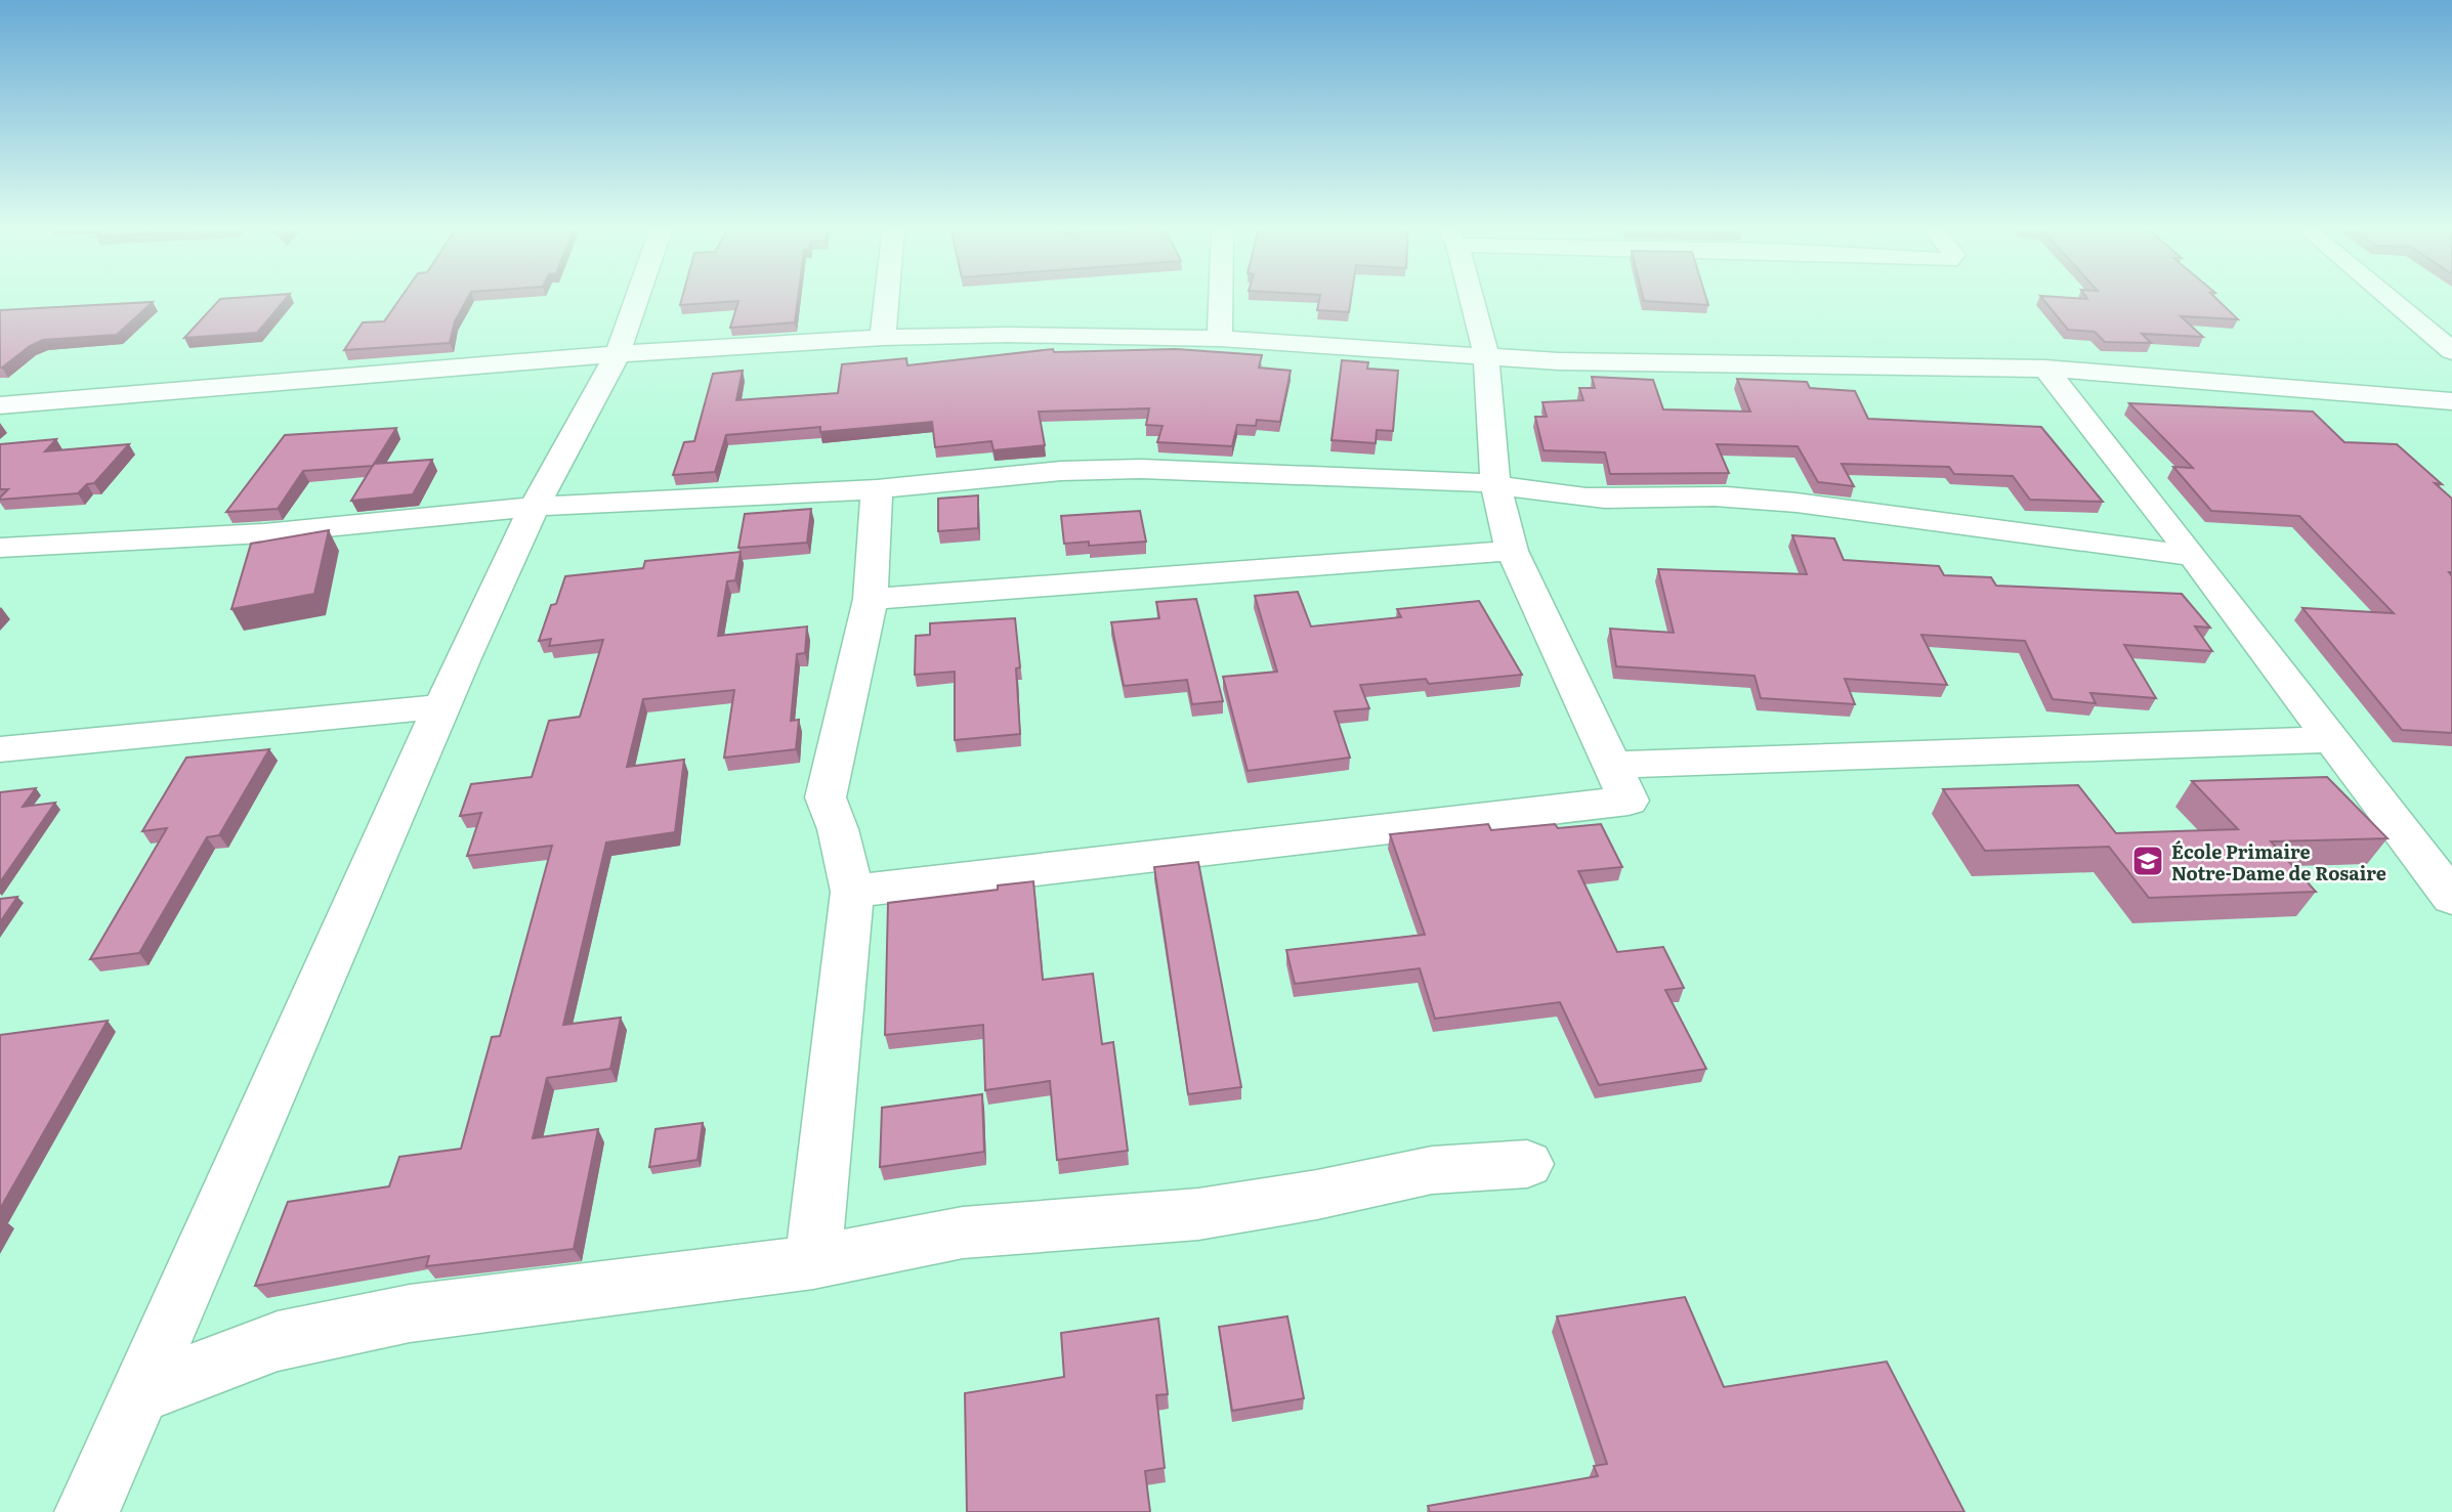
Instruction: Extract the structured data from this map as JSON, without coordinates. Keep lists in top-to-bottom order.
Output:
{
  "places": {
    "school or university": ["École Primaire Notre-Dame de Rosaire"]
  }
}
